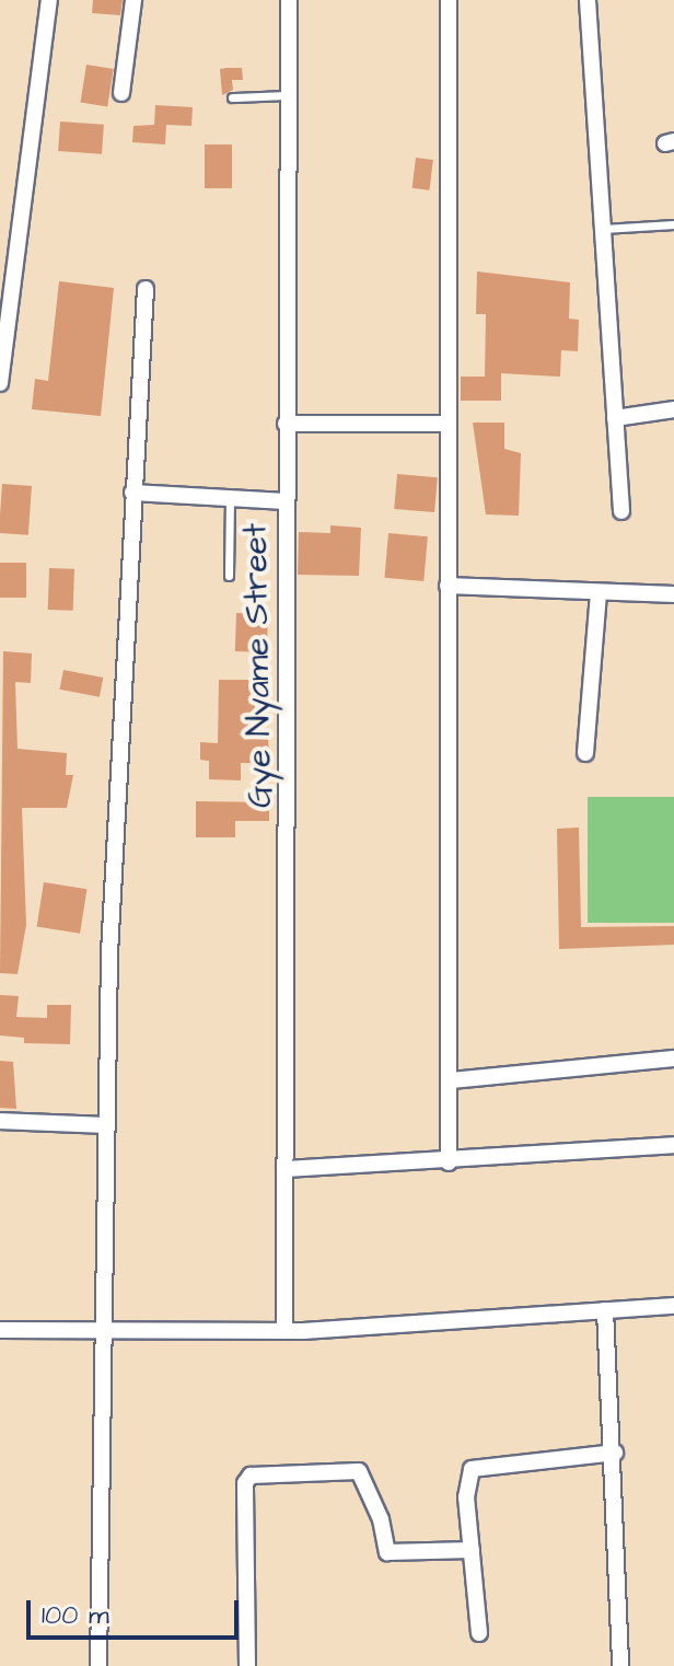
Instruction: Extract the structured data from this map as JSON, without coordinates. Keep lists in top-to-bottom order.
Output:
{
  "streets": {
    "street": ["Gye Nyame Street"]
  },
  "scale_bar": "100 m"
}
